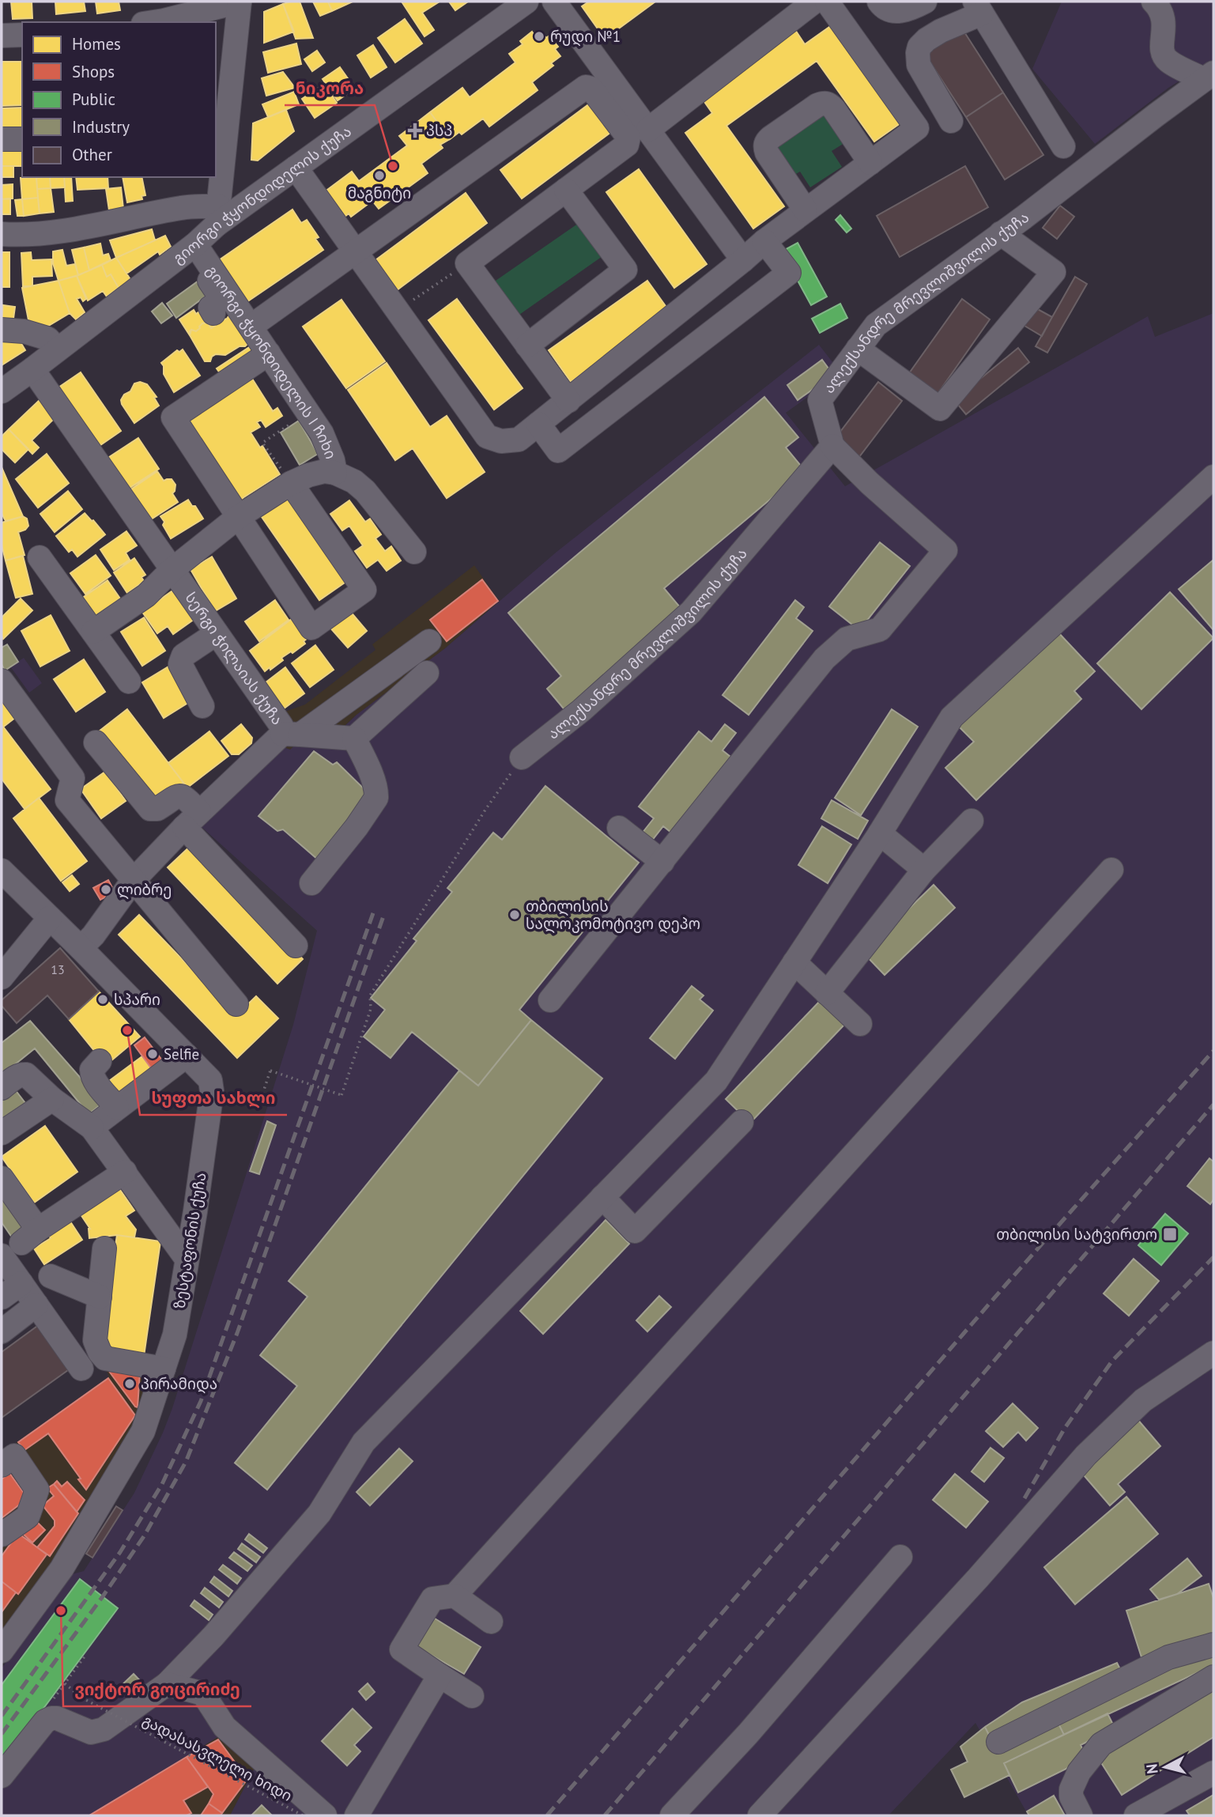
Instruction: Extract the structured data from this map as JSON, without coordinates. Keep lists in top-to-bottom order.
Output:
{
  "streets": {
    "street": [
      "გიორგი ჭყონდიდელის ქუჩა",
      "ალექსანდრე მრევლიშვილის ქუჩა",
      "გიორგი ჭყონდიდელის I ჩიხი",
      "სერგი ჭილაიას ქუჩა",
      "ზესტაფონის ქუჩა"
    ],
    "path": ["გადასასვლელი ხიდი"]
  },
  "crossings": [
    ["გიორგი ჭყონდიდელის ქუჩა", "გიორგი ჭყონდიდელის I ჩიხი"],
    ["გიორგი ჭყონდიდელის ქუჩა", "სერგი ჭილაიას ქუჩა"]
  ],
  "places": {
    "other": [
      "რუდი №1",
      "ნიკორა",
      "მაგნიტი",
      "ლიბრე",
      "თბილისის სალოკომოტივო დეპო",
      "სპარი",
      "სუფთა სახლი",
      "Selfie",
      "პირამიდა",
      "ვიქტორ გოცირიძე"
    ],
    "health": ["პსპ"],
    "transit": ["თბილისი სატვირთო"]
  },
  "house_numbers": ["13"],
  "legend": [
    "Homes",
    "Shops",
    "Public",
    "Industry",
    "Other"
  ],
  "north": "left"
}
